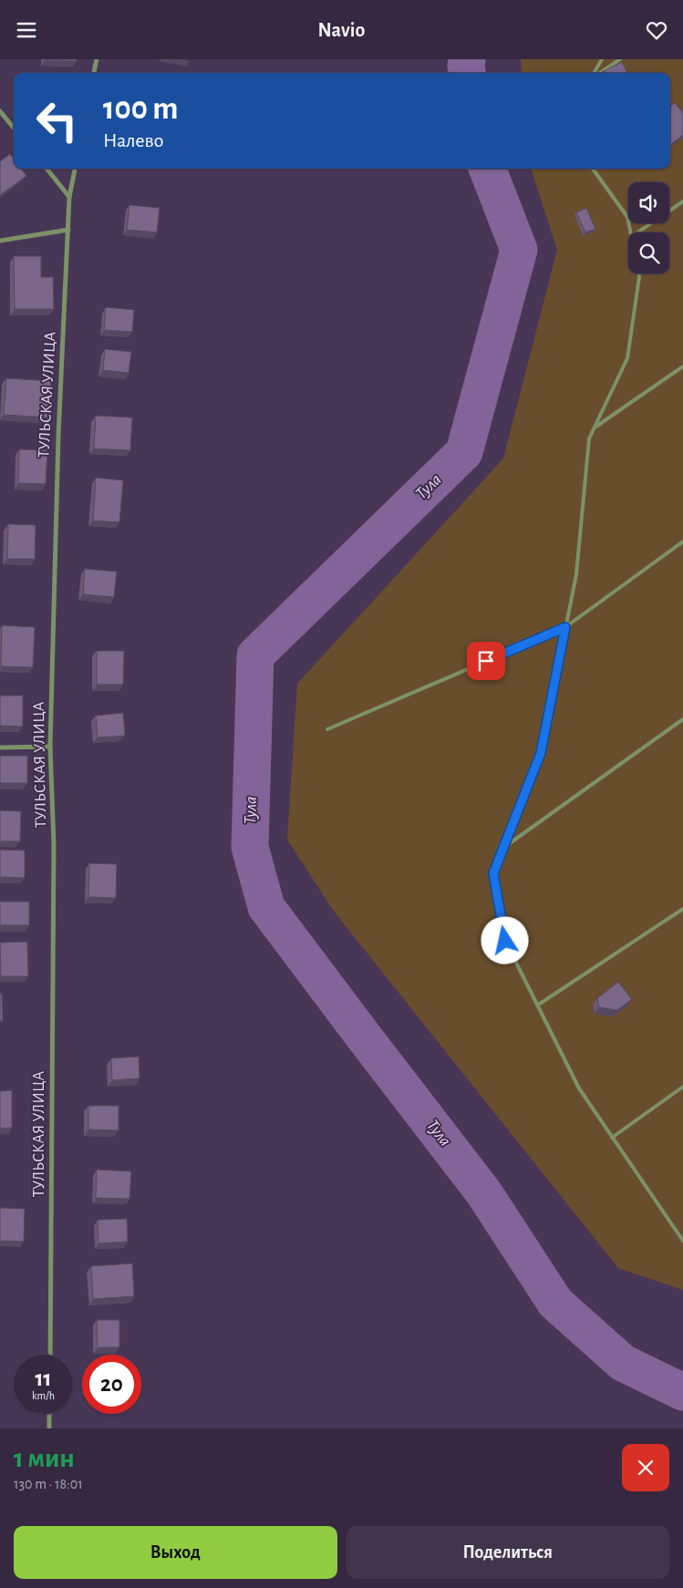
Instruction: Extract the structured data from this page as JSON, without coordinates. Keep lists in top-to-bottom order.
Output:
{
  "streets": {
    "street": ["ТУЛЬСКАЯ УЛИЦА"]
  },
  "water": ["Тула"],
  "page": {
    "header": "Navio",
    "turn": ["100 m", "Налево"],
    "speed": "11 km/h",
    "limit": "20",
    "heading": ["1 мин", "130 m · 18:01"],
    "buttons": ["Выход", "Поделиться"]
  }
}
